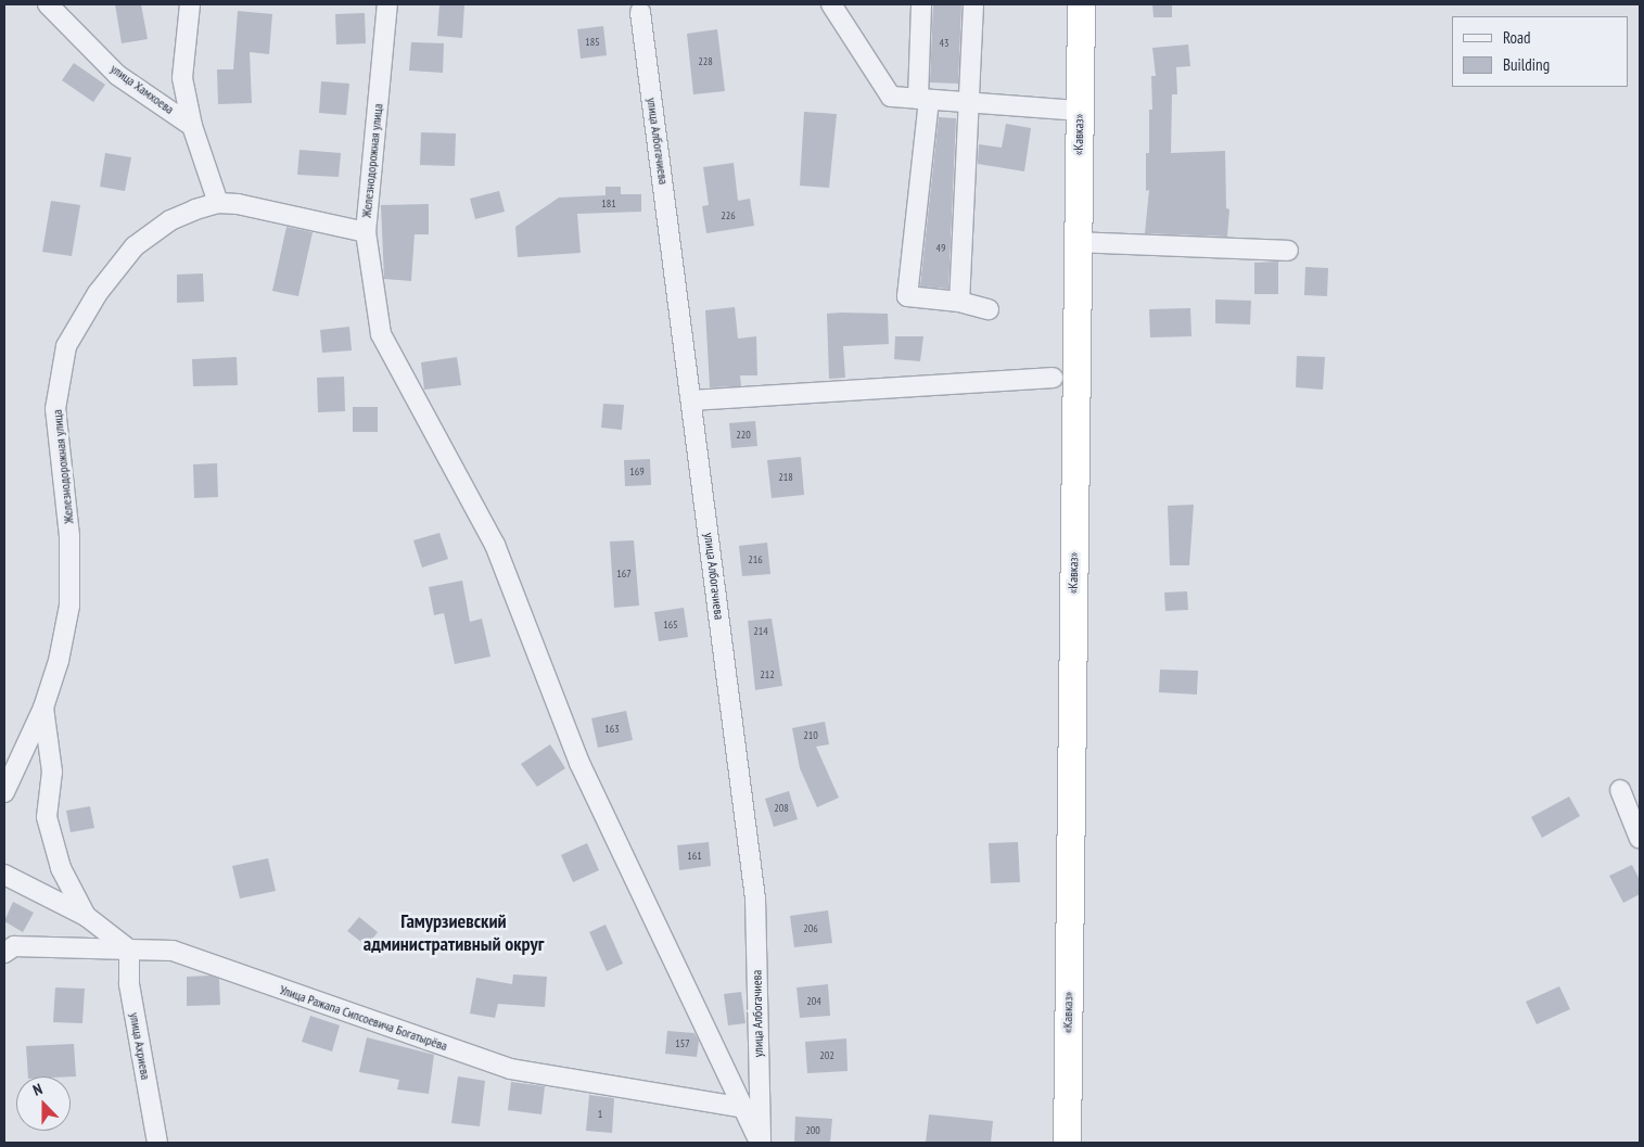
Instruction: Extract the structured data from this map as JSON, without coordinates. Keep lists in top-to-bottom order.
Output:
{
  "streets": {
    "highway": ["«Кавказ»"],
    "street": [
      "улица Хамхоева",
      "улица Албогачиева",
      "Железнодорожная улица",
      "Улица Ражапа Сипсоевича Богатырёва",
      "улица Ахриева"
    ]
  },
  "crossings": [
    ["Улица Ражапа Сипсоевича Богатырёва", "улица Ахриева"]
  ],
  "districts": ["Гамурзиевский административный округ"],
  "house_numbers": [
    "185",
    "43",
    "228",
    "181",
    "226",
    "49",
    "220",
    "169",
    "218",
    "216",
    "167",
    "165",
    "214",
    "212",
    "163",
    "210",
    "208",
    "161",
    "206",
    "204",
    "157",
    "202",
    "1",
    "200"
  ],
  "legend": ["Road", "Building"],
  "north": "top"
}
